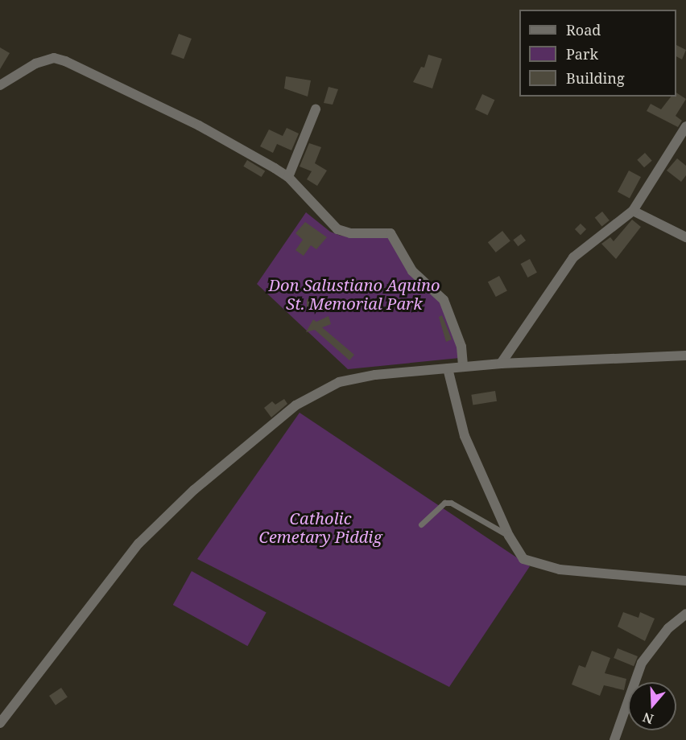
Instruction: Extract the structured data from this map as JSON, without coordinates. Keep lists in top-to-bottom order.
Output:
{
  "parks": ["Don Salustiano Aquino St. Memorial Park", "Catholic Cemetary Piddig"],
  "legend": ["Road", "Park", "Building"],
  "north": "bottom"
}
